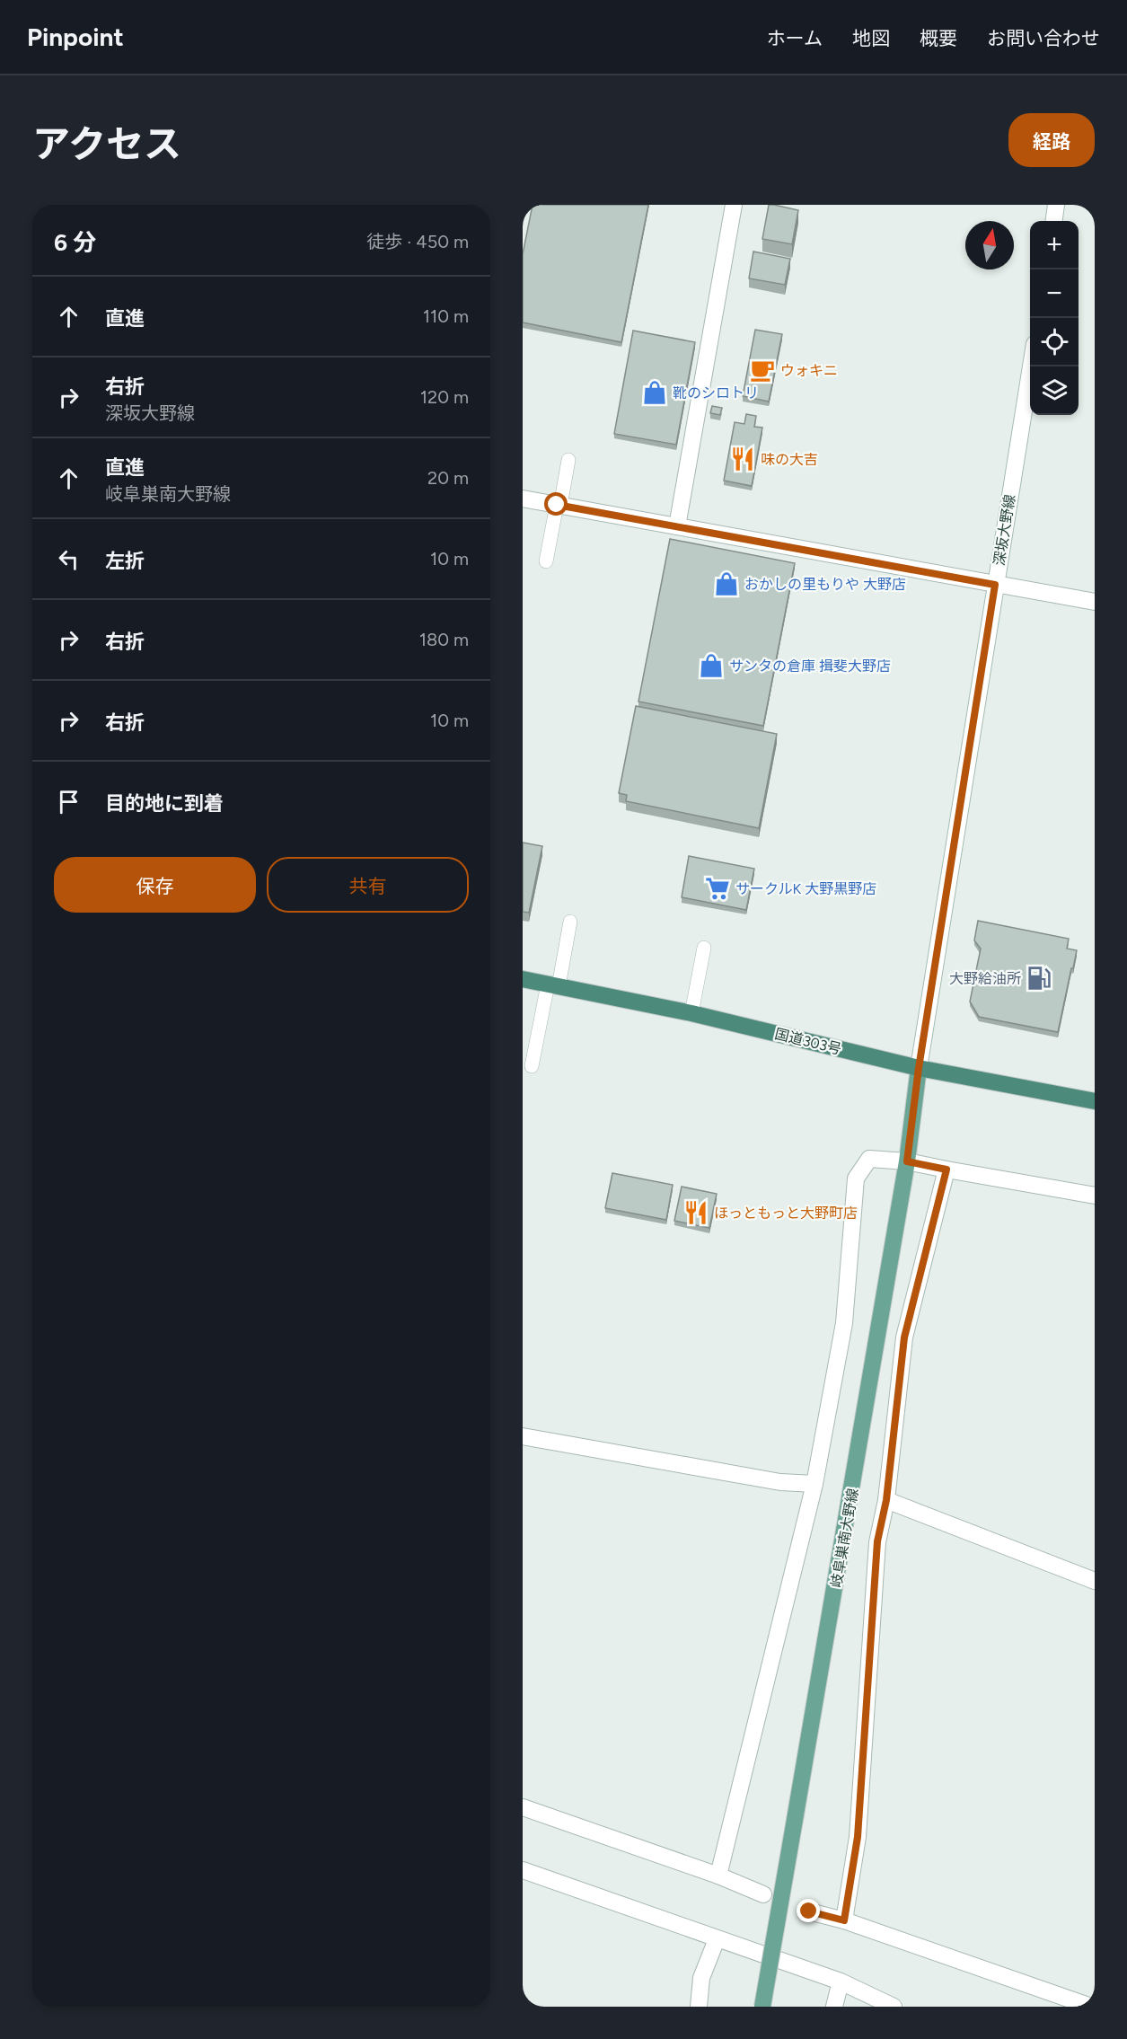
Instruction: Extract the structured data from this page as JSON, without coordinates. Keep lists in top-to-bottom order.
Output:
{
  "streets": {
    "highway": ["国道303号"],
    "main road": ["岐阜巣南大野線"],
    "street": ["深坂大野線"]
  },
  "crossings": [
    ["深坂大野線", "国道303号"],
    ["深坂大野線", "岐阜巣南大野線"],
    ["国道303号", "岐阜巣南大野線"]
  ],
  "places": {
    "cafe": ["ウォキニ"],
    "shop": ["靴のシロトリ", "おかしの里もりや 大野店", "サンタの倉庫 揖斐大野店"],
    "restaurant": ["味の大吉", "ほっともっと大野町店"],
    "supermarket": ["サークルK 大野黒野店"],
    "fuel station": ["大野給油所"]
  },
  "north": "top",
  "page": {
    "header": "Pinpoint",
    "nav": [
      "ホーム",
      "地図",
      "概要",
      "お問い合わせ"
    ],
    "title": "アクセス",
    "buttons": [
      "経路",
      ["保存", "共有"]
    ],
    "heading": ["6 分", "徒歩 · 450 m"],
    "map_buttons": ["+", "−"],
    "list": [
      ["直進", "110 m"],
      ["右折", "深坂大野線", "120 m"],
      ["直進", "岐阜巣南大野線", "20 m"],
      ["左折", "10 m"],
      ["右折", "180 m"],
      ["右折", "10 m"],
      "目的地に到着"
    ]
  }
}
